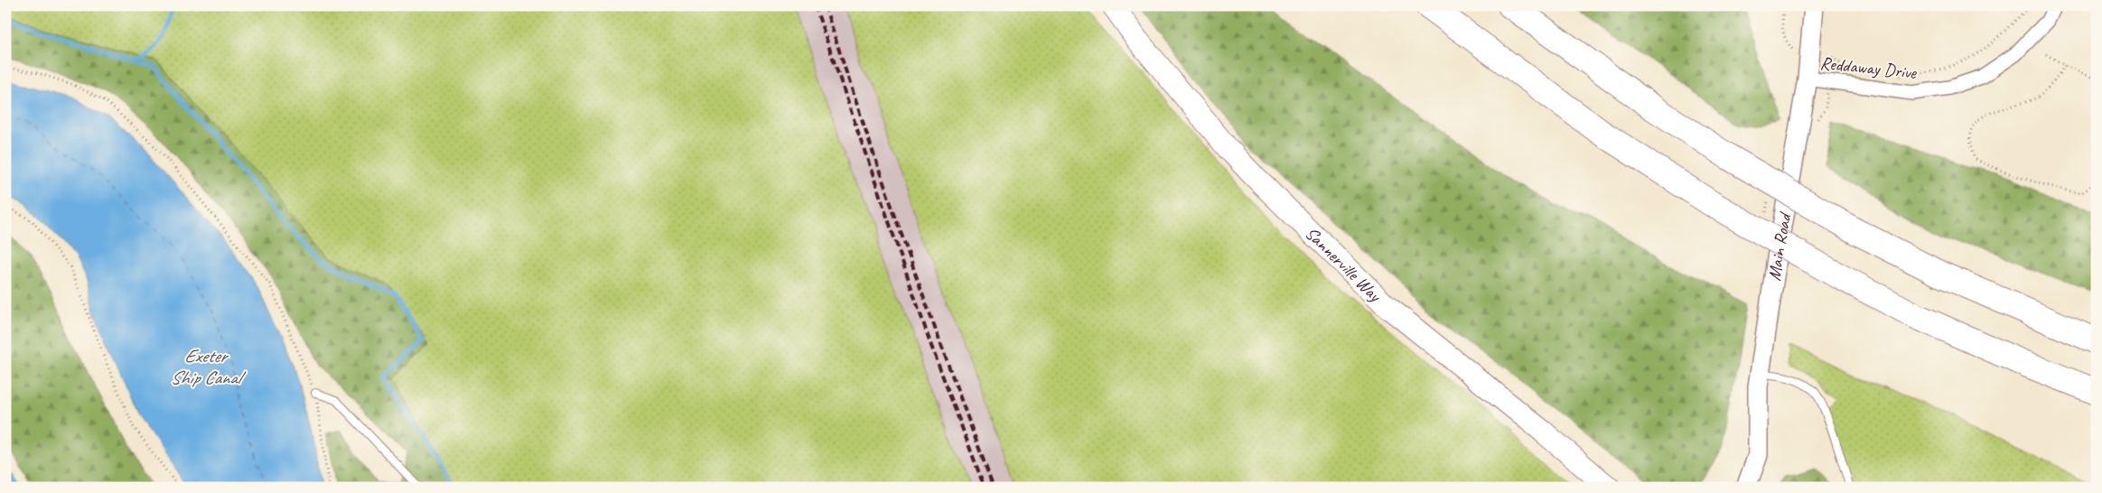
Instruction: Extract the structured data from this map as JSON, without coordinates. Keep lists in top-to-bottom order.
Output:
{
  "streets": {
    "main road": ["Sannerville Way"],
    "street": ["Reddaway Drive", "Main Road"]
  },
  "crossings": [
    ["Reddaway Drive", "Main Road"]
  ],
  "water": ["Exeter Ship Canal"]
}
